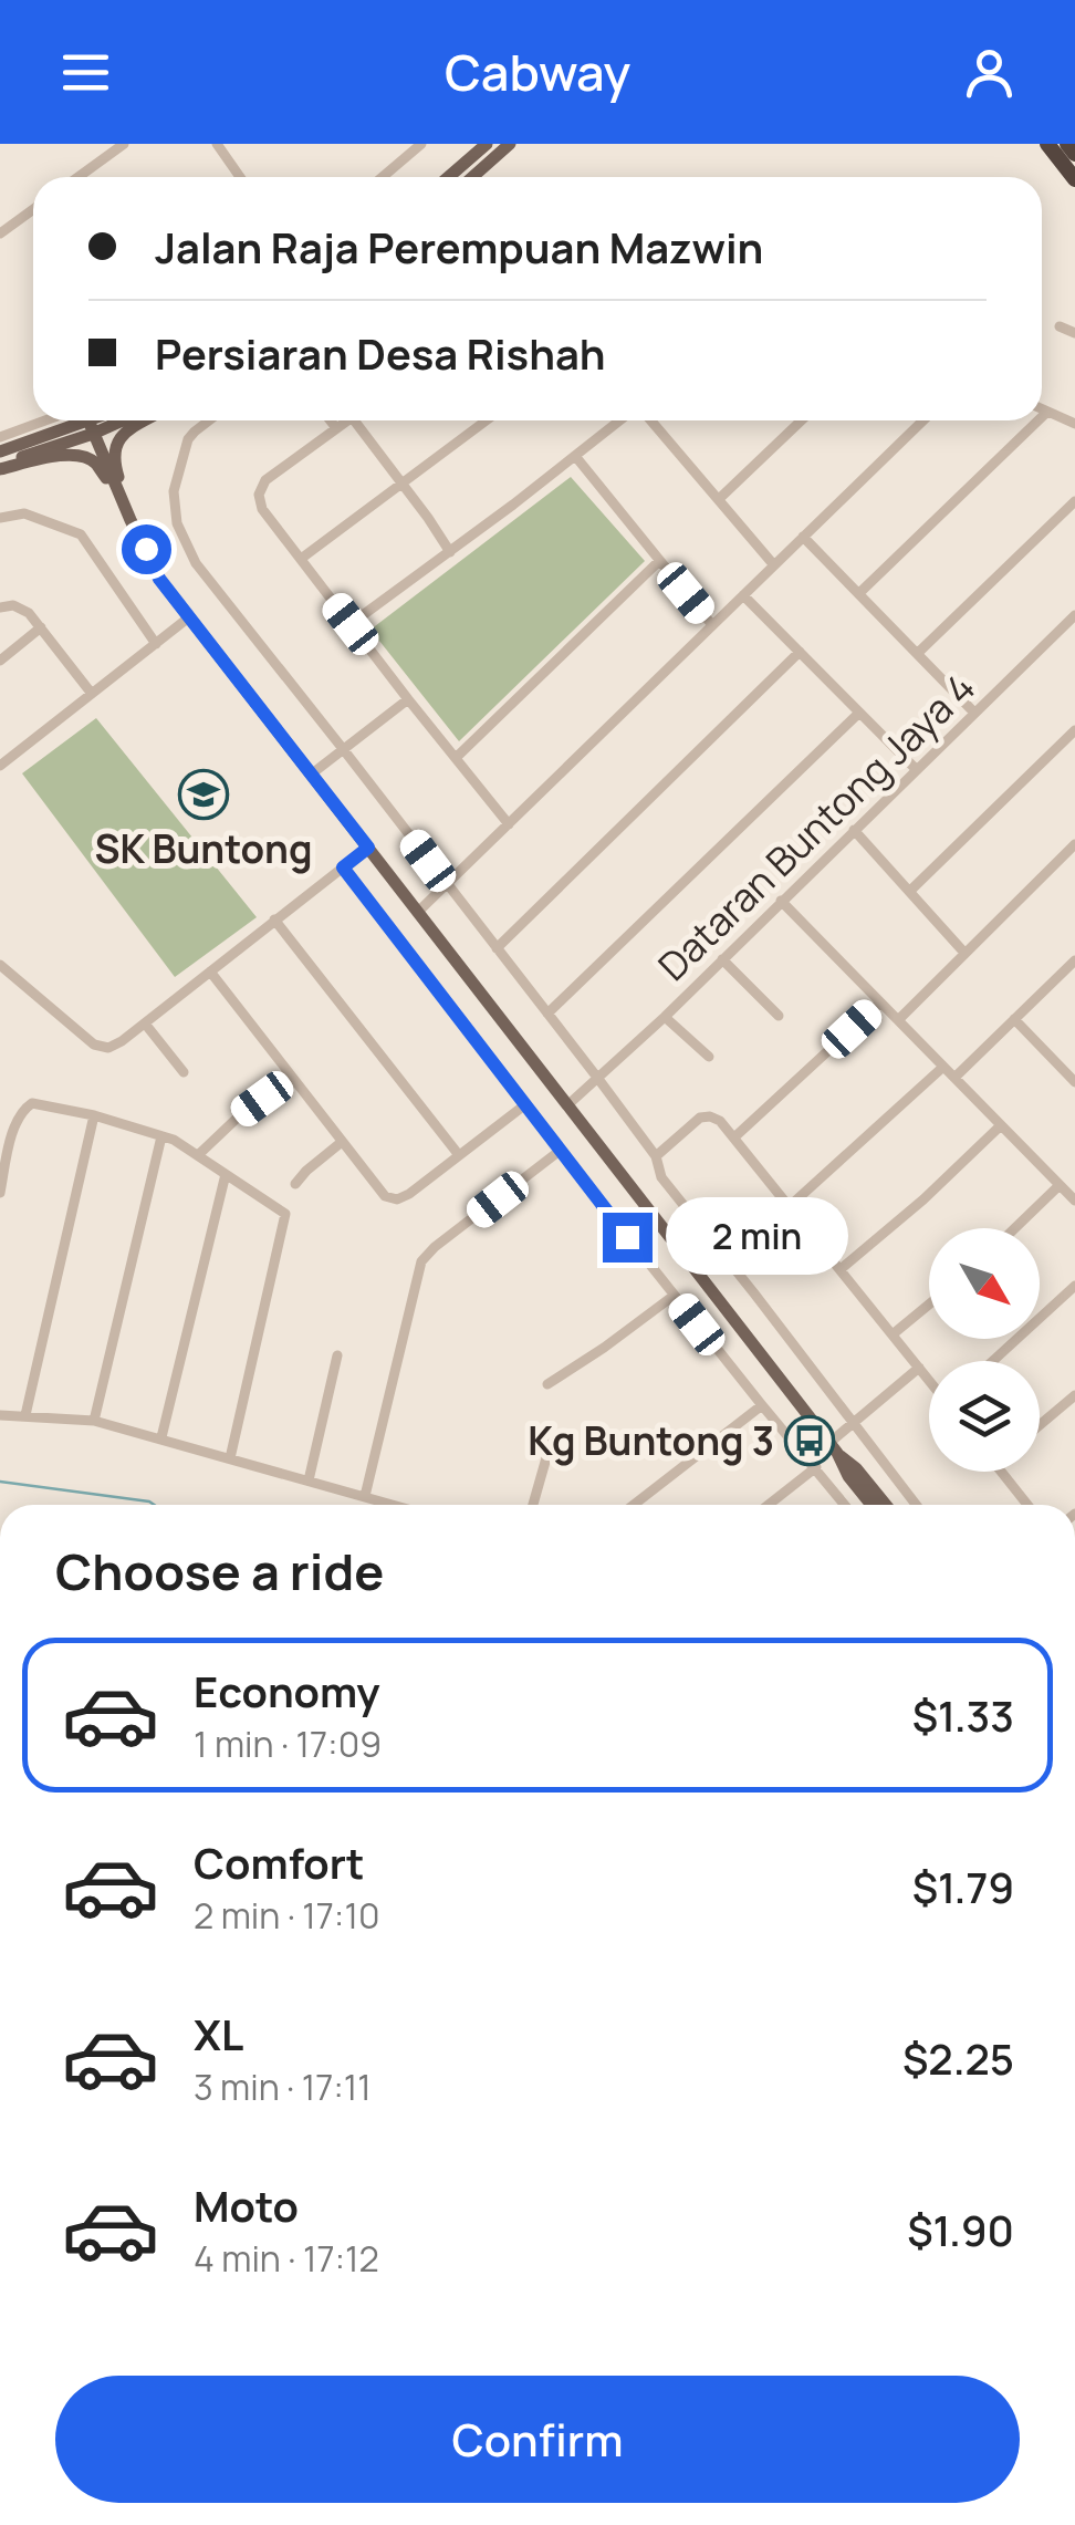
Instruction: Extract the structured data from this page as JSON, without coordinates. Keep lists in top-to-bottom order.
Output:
{
  "streets": {
    "street": ["Dataran Buntong Jaya 4"]
  },
  "places": {
    "school or university": ["SK Buntong"],
    "bus stop": ["Kg Buntong 3"]
  },
  "north": "bottom right",
  "page": {
    "header": "Cabway",
    "banner": ["Jalan Raja Perempuan Mazwin", "Persiaran Desa Rishah"],
    "bubble": "2 min",
    "heading": "Choose a ride",
    "list": [
      {
        "name": "Economy",
        "note": "1 min · 17:09",
        "value": "$1.33"
      },
      {
        "name": "Comfort",
        "note": "2 min · 17:10",
        "value": "$1.79"
      },
      {
        "name": "XL",
        "note": "3 min · 17:11",
        "value": "$2.25"
      },
      {
        "name": "Moto",
        "note": "4 min · 17:12",
        "value": "$1.90"
      }
    ],
    "buttons": "Confirm"
  }
}
